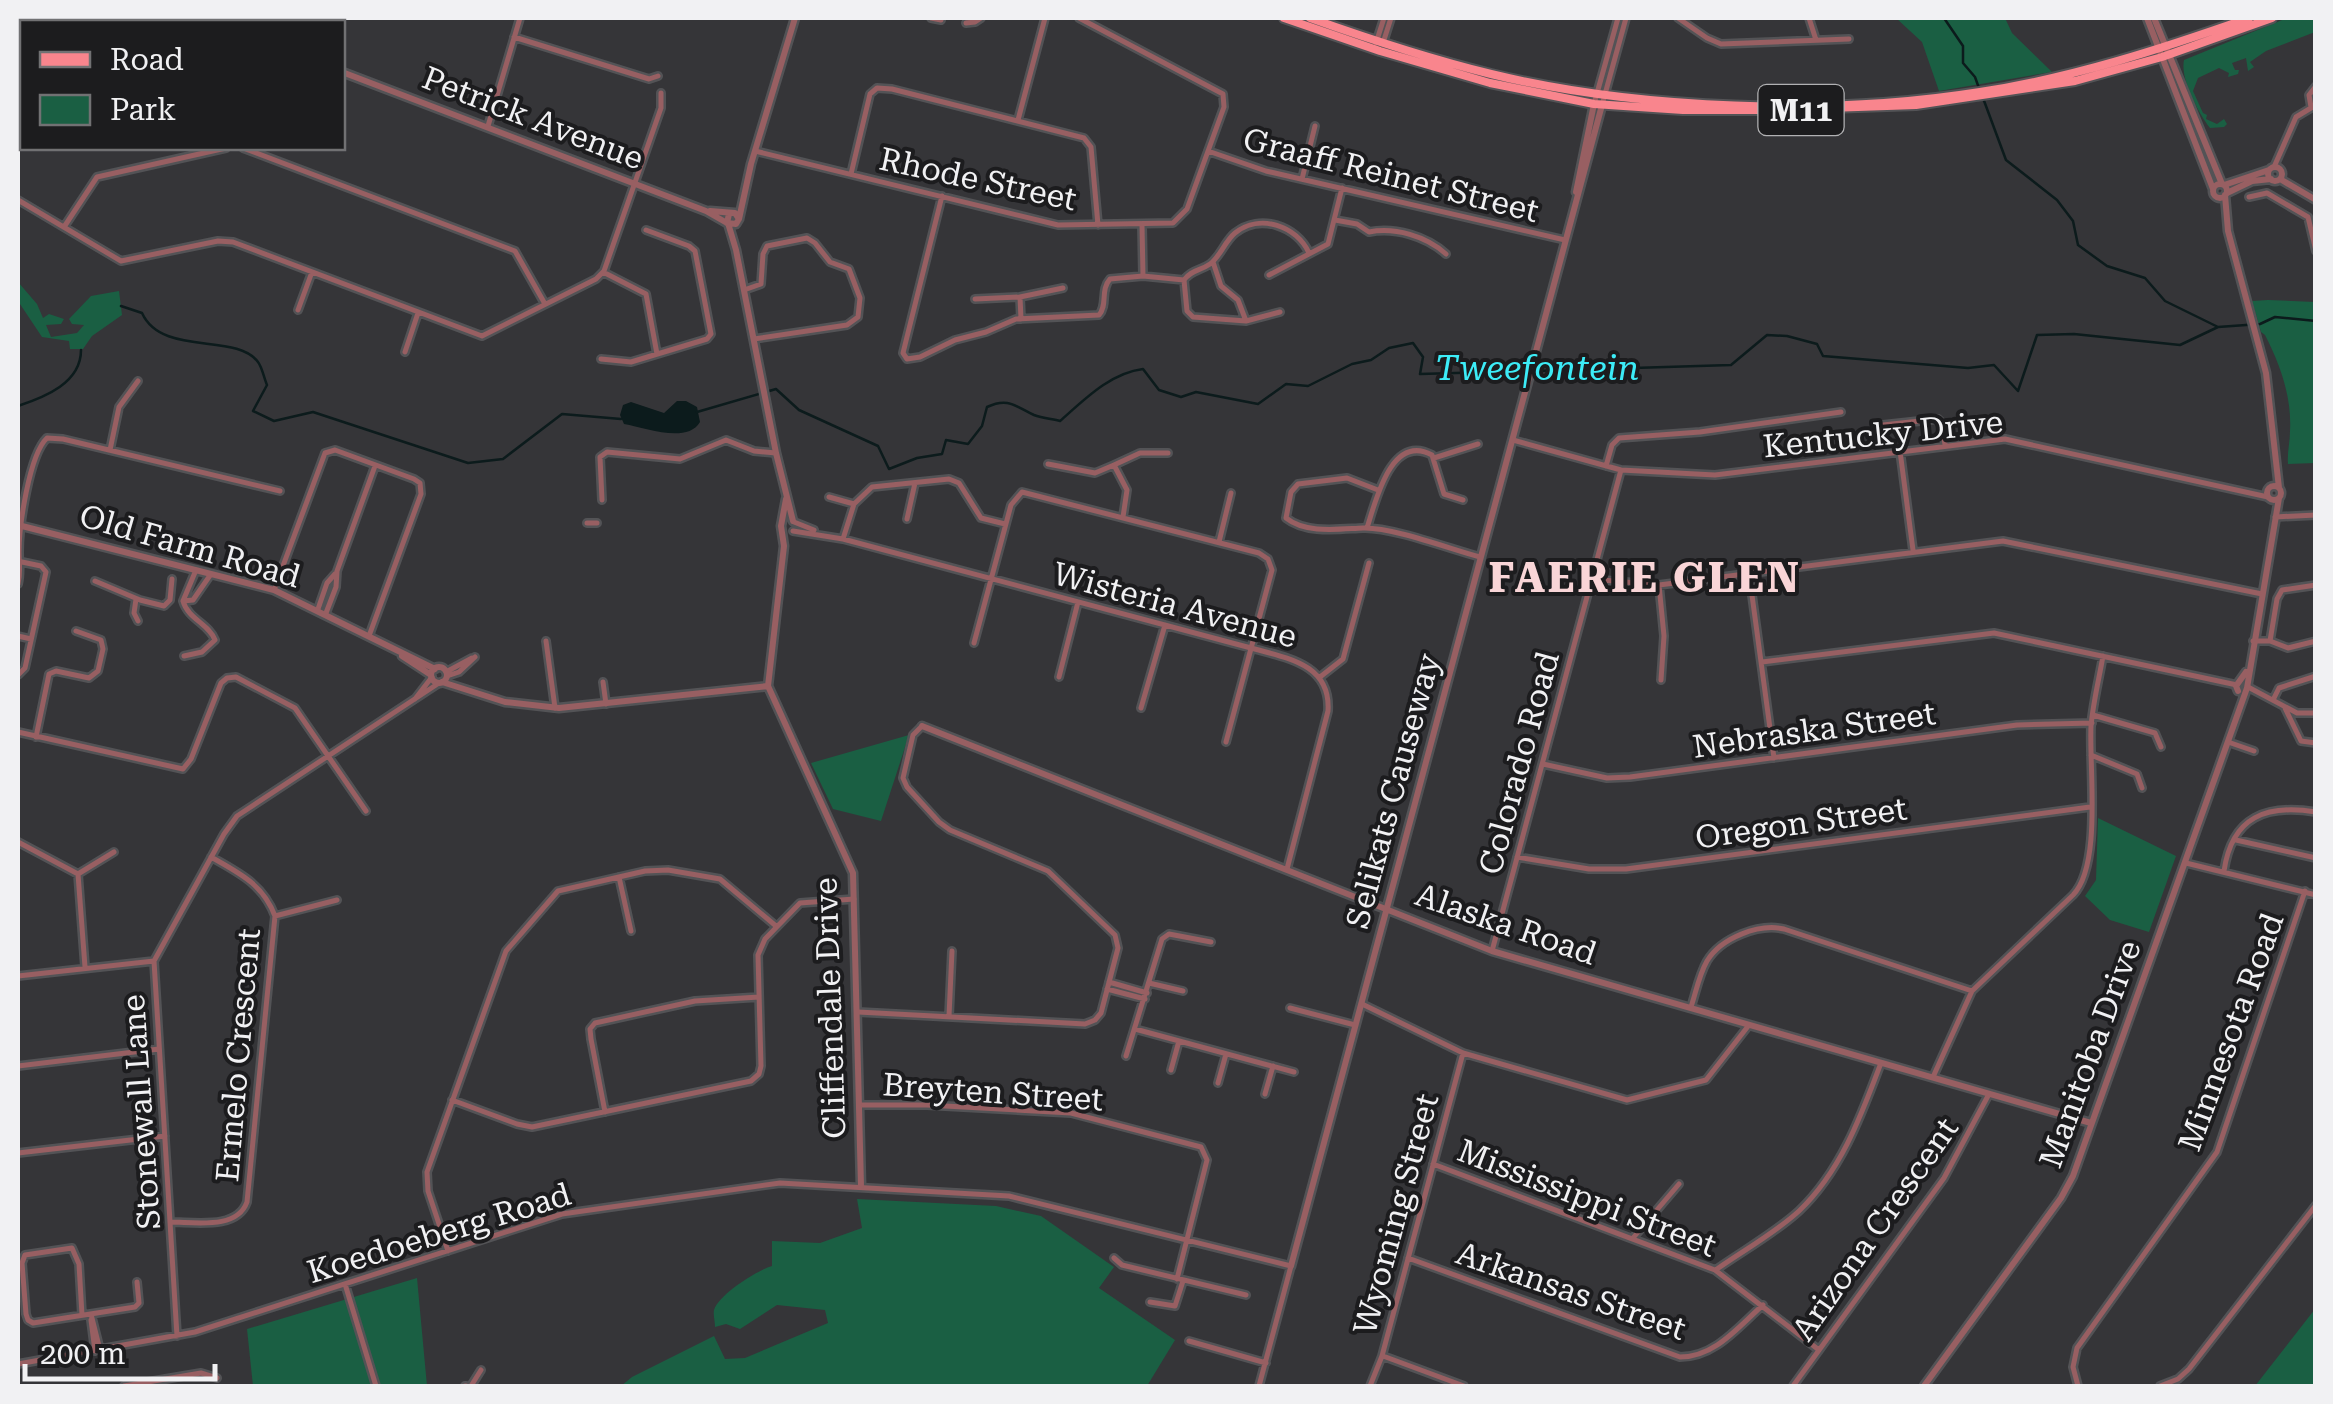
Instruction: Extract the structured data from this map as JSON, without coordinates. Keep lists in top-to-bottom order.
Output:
{
  "streets": {
    "main road": ["M11"],
    "street": [
      "Petrick Avenue",
      "Graaff Reinet Street",
      "Rhode Street",
      "Kentucky Drive",
      "Old Farm Road",
      "Wisteria Avenue",
      "Nebraska Street",
      "Colorado Road",
      "Selikats Causeway",
      "Oregon Street",
      "Alaska Road",
      "Cliffendale Drive",
      "Minnesota Road",
      "Manitoba Drive",
      "Ermelo Crescent",
      "Breyten Street",
      "Stonewall Lane",
      "Mississippi Street",
      "Wyoming Street",
      "Arizona Crescent",
      "Koedoeberg Road",
      "Arkansas Street"
    ]
  },
  "crossings": [
    ["M11", "Selikats Causeway"],
    ["M11", "Manitoba Drive"],
    ["Graaff Reinet Street", "Rhode Street"],
    ["Graaff Reinet Street", "Selikats Causeway"],
    ["Kentucky Drive", "Colorado Road"],
    ["Kentucky Drive", "Selikats Causeway"],
    ["Kentucky Drive", "Manitoba Drive"],
    ["Old Farm Road", "Stonewall Lane"],
    ["Wisteria Avenue", "Alaska Road"],
    ["Nebraska Street", "Colorado Road"],
    ["Colorado Road", "Oregon Street"],
    ["Colorado Road", "Alaska Road"],
    ["Selikats Causeway", "Alaska Road"],
    ["Selikats Causeway", "Koedoeberg Road"],
    ["Alaska Road", "Manitoba Drive"],
    ["Alaska Road", "Arizona Crescent"],
    ["Cliffendale Drive", "Breyten Street"],
    ["Cliffendale Drive", "Koedoeberg Road"],
    ["Ermelo Crescent", "Stonewall Lane"],
    ["Breyten Street", "Koedoeberg Road"],
    ["Stonewall Lane", "Koedoeberg Road"],
    ["Mississippi Street", "Wyoming Street"],
    ["Mississippi Street", "Arizona Crescent"],
    ["Mississippi Street", "Arkansas Street"],
    ["Wyoming Street", "Arkansas Street"]
  ],
  "districts": ["FAERIE GLEN"],
  "water": ["Tweefontein"],
  "legend": ["Road", "Park"],
  "scale_bar": "200 m"
}
